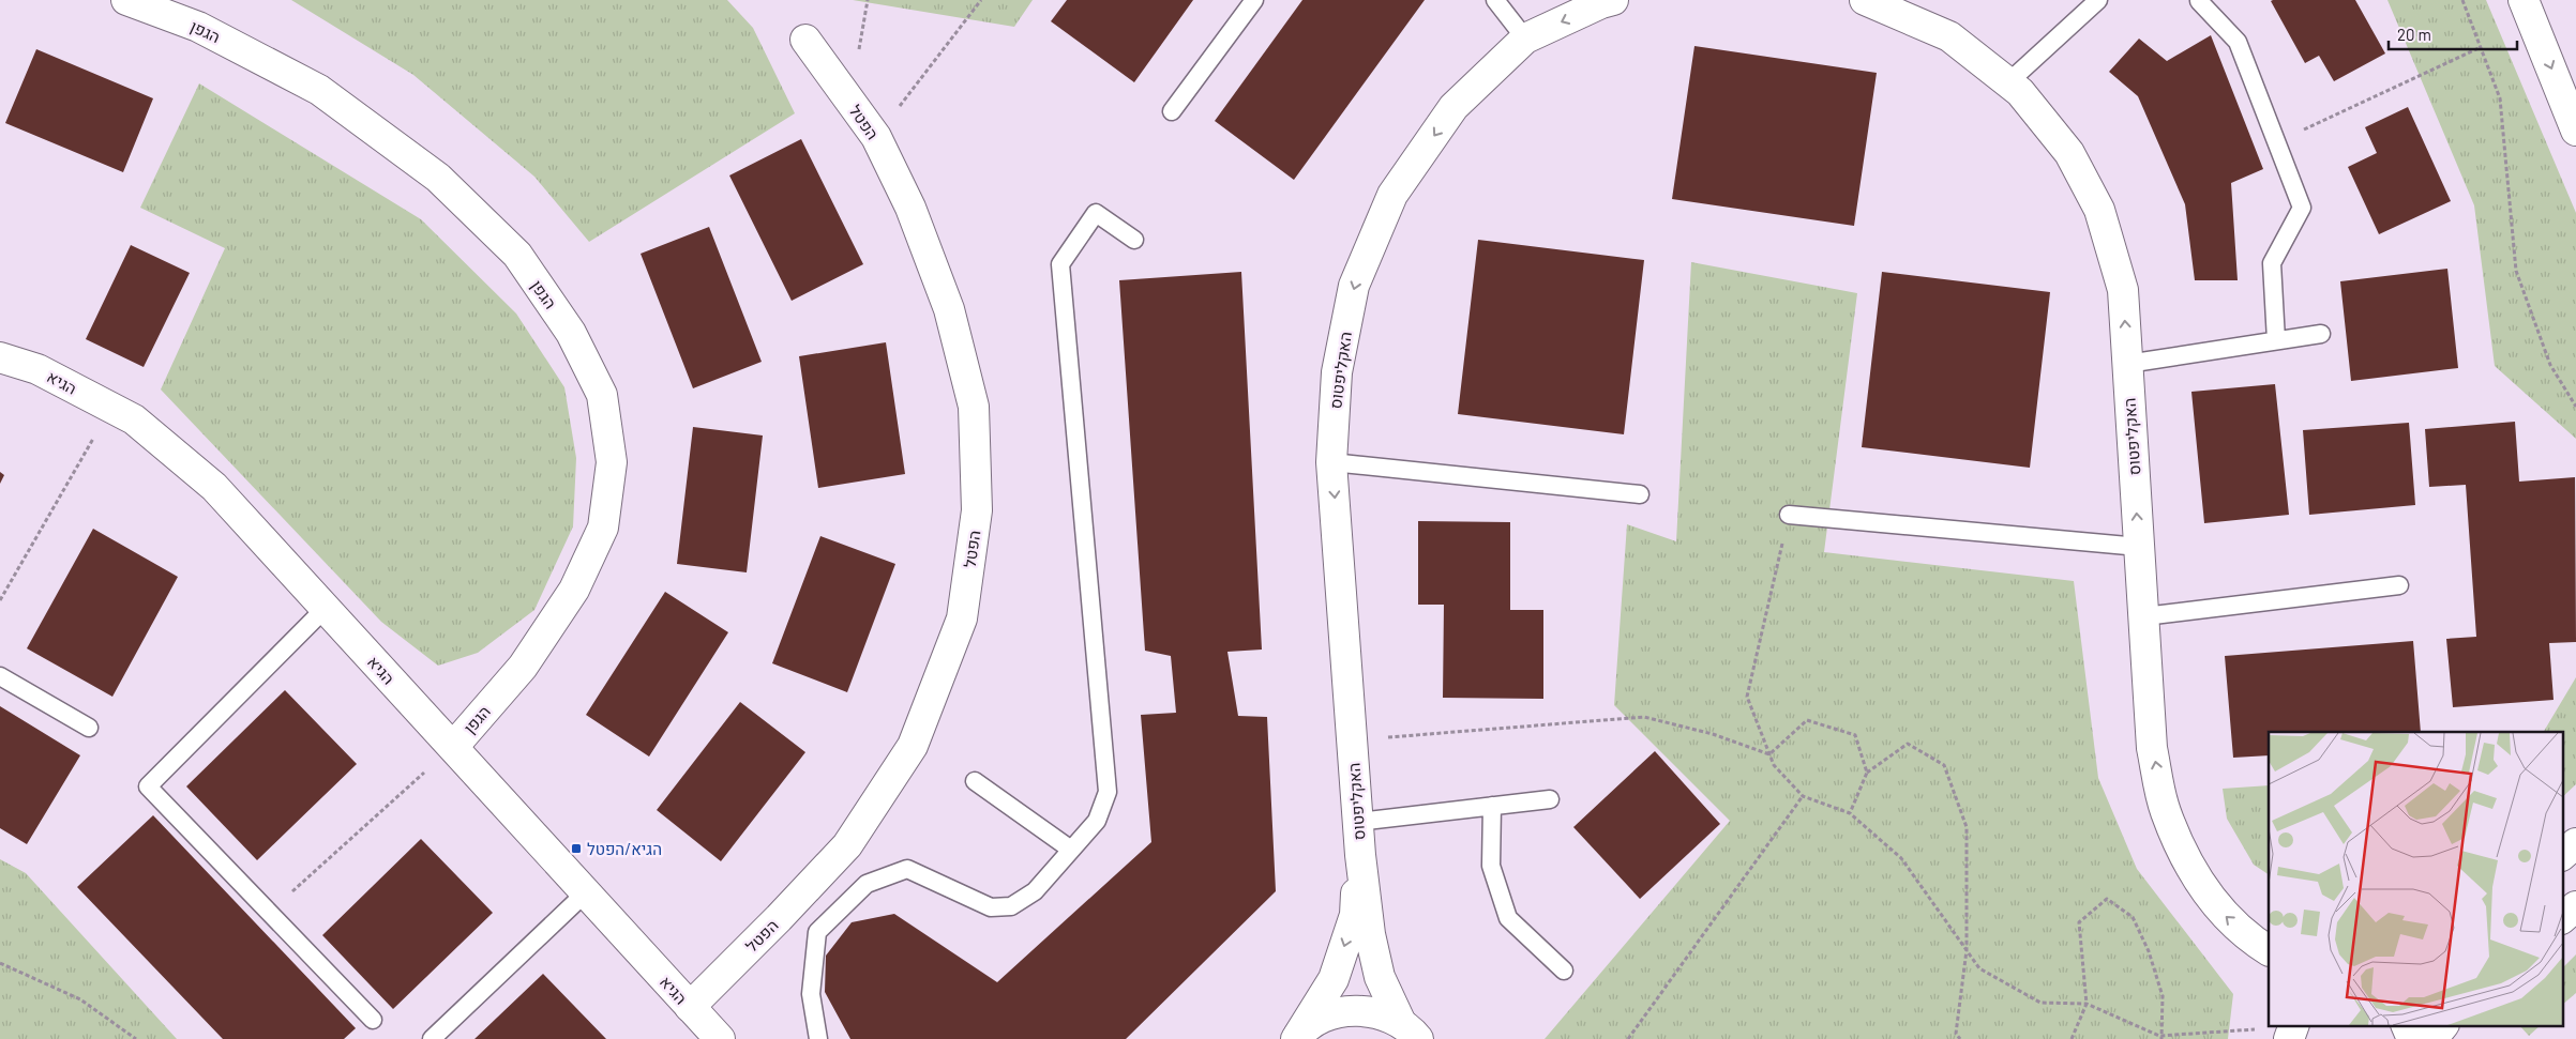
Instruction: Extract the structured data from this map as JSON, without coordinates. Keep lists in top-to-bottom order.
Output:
{
  "streets": {
    "street": [
      "הגפן",
      "הפטל",
      "האקליפטוס",
      "הגיא"
    ]
  },
  "crossings": [
    ["הגפן", "הגיא"],
    ["הפטל", "הגיא"]
  ],
  "places": {
    "transit": ["הגיא/הפטל"]
  },
  "scale_bar": "20 m"
}
